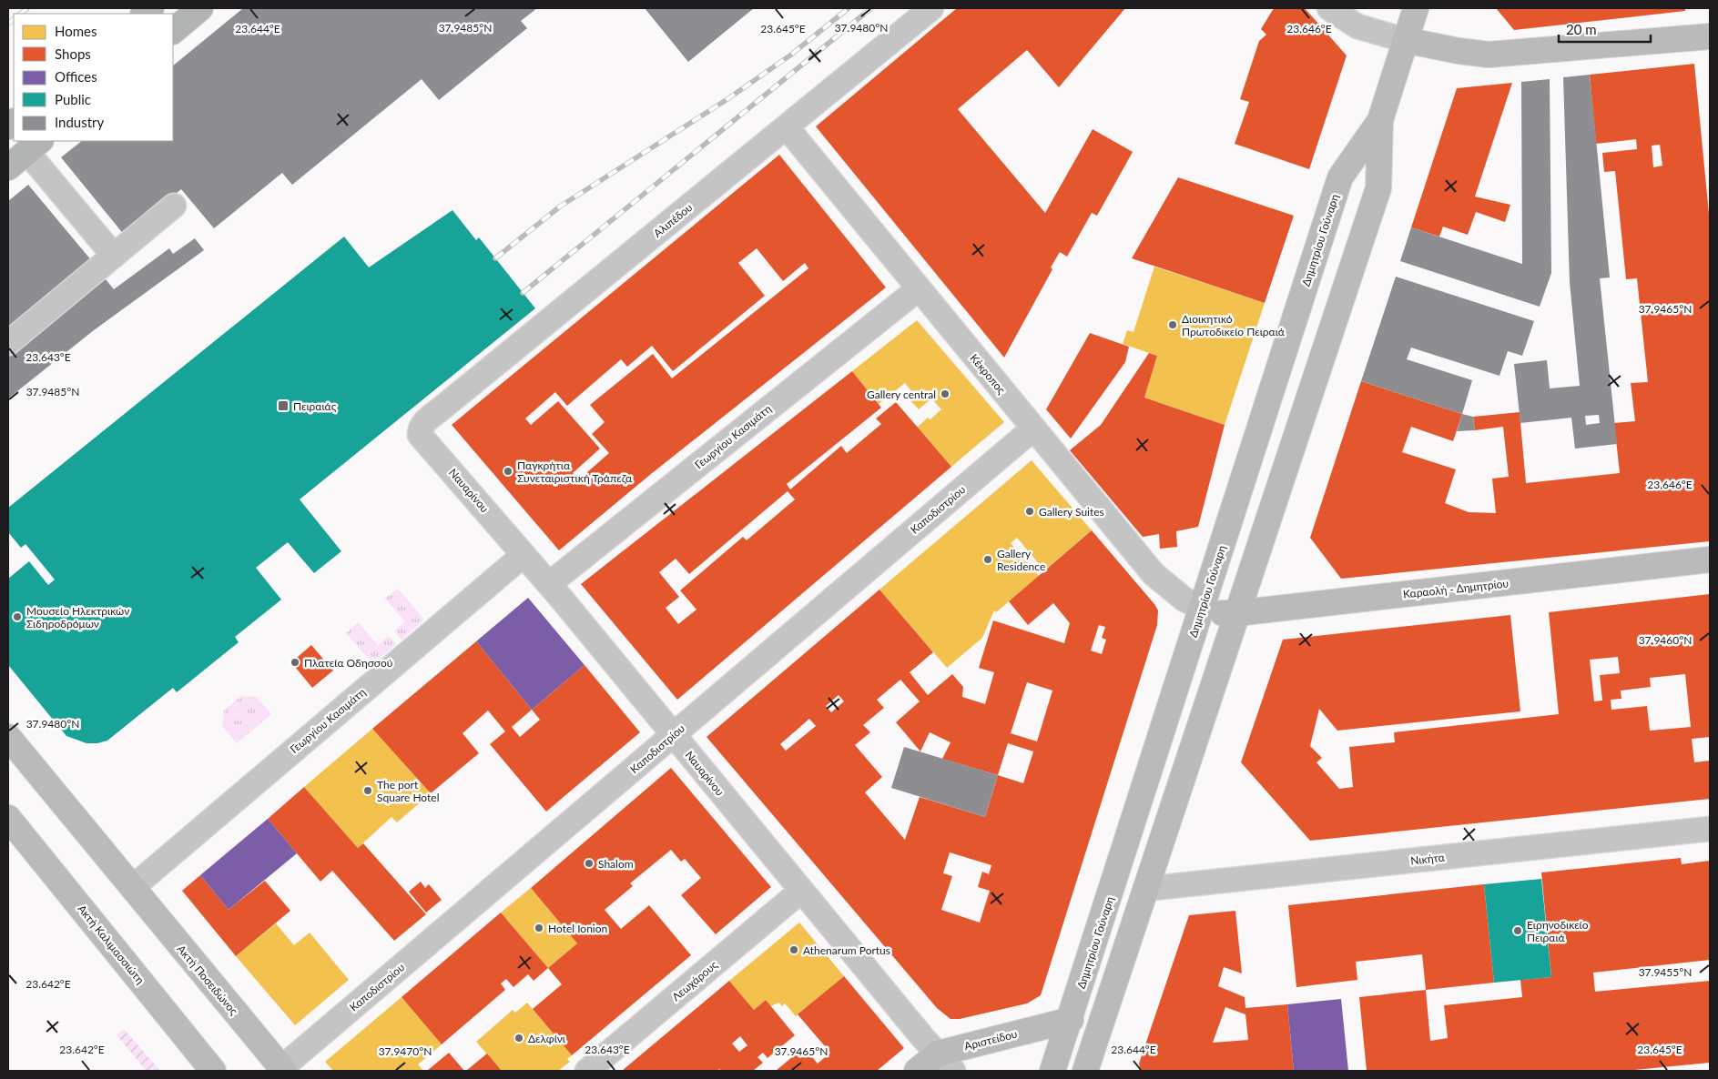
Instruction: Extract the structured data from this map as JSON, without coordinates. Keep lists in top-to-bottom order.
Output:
{
  "streets": {
    "main road": [
      "Δημητρίου Γούναρη",
      "Καραολή - Δημητρίου",
      "Ακτή Καλιμασσιώτη",
      "Ακτή Ποσειδώνος",
      "Αριστείδου"
    ],
    "street": [
      "Αλιπέδου",
      "Κέκροπος",
      "Γεωργίου Κασιμάτη",
      "Ναυαρίνου",
      "Καποδιστρίου",
      "Νικήτα",
      "Λεωχάρους"
    ]
  },
  "crossings": [
    ["Αλιπέδου", "Κέκροπος"],
    ["Αλιπέδου", "Ναυαρίνου"],
    ["Δημητρίου Γούναρη", "Κέκροπος"],
    ["Δημητρίου Γούναρη", "Καραολή - Δημητρίου"],
    ["Δημητρίου Γούναρη", "Νικήτα"],
    ["Δημητρίου Γούναρη", "Αριστείδου"],
    ["Κέκροπος", "Γεωργίου Κασιμάτη"],
    ["Κέκροπος", "Καποδιστρίου"],
    ["Κέκροπος", "Καραολή - Δημητρίου"],
    ["Γεωργίου Κασιμάτη", "Ναυαρίνου"],
    ["Γεωργίου Κασιμάτη", "Ακτή Ποσειδώνος"],
    ["Ναυαρίνου", "Καποδιστρίου"],
    ["Ναυαρίνου", "Λεωχάρους"],
    ["Ναυαρίνου", "Αριστείδου"],
    ["Καποδιστρίου", "Ακτή Ποσειδώνος"]
  ],
  "places": {
    "other": [
      "Διοικητικό Πρωτοδικείο Πειραιά",
      "Gallery central",
      "Παγκρήτια Συνεταιριστική Τράπεζα",
      "Gallery Suites",
      "Gallery Residence",
      "Μουσείο Ηλεκτρικών Σιδηροδρόμων",
      "Πλατεία Οδησσού",
      "The port Square Hotel",
      "Shalom",
      "Hotel Ionion",
      "Ειρηνοδικείο Πειραιά",
      "Athenarum Portus",
      "Δελφίνι"
    ],
    "transit": ["Πειραιάς"]
  },
  "legend": [
    "Homes",
    "Shops",
    "Offices",
    "Public",
    "Industry"
  ],
  "scale_bar": "20 m",
  "coordinates": [
    "37.9485°N",
    "37.9480°N",
    "23.644°E",
    "23.645°E",
    "23.646°E",
    "37.9465°N",
    "23.643°E",
    "37.9460°N",
    "37.9455°N",
    "23.642°E",
    "37.9470°N"
  ]
}
